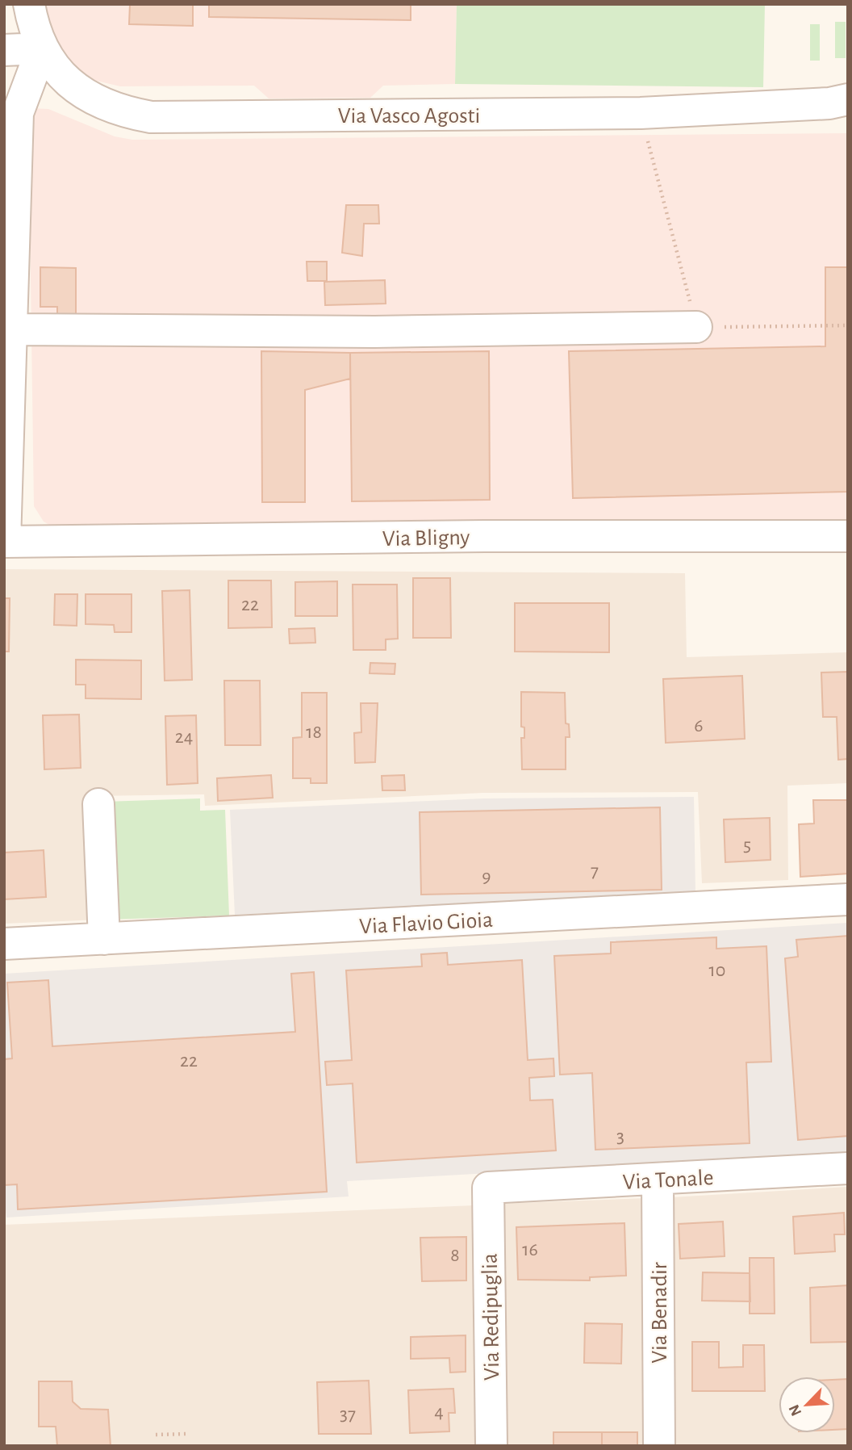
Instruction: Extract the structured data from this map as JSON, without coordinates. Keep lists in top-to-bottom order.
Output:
{
  "streets": {
    "street": [
      "Via Vasco Agosti",
      "Via Bligny",
      "Via Flavio Gioia",
      "Via Tonale",
      "Via Benadir",
      "Via Redipuglia"
    ]
  },
  "crossings": [
    ["Via Tonale", "Via Benadir"],
    ["Via Tonale", "Via Redipuglia"]
  ],
  "house_numbers": [
    "22",
    "6",
    "18",
    "24",
    "5",
    "7",
    "9",
    "10",
    "22",
    "3",
    "16",
    "8",
    "4",
    "37"
  ],
  "north": "bottom left"
}
